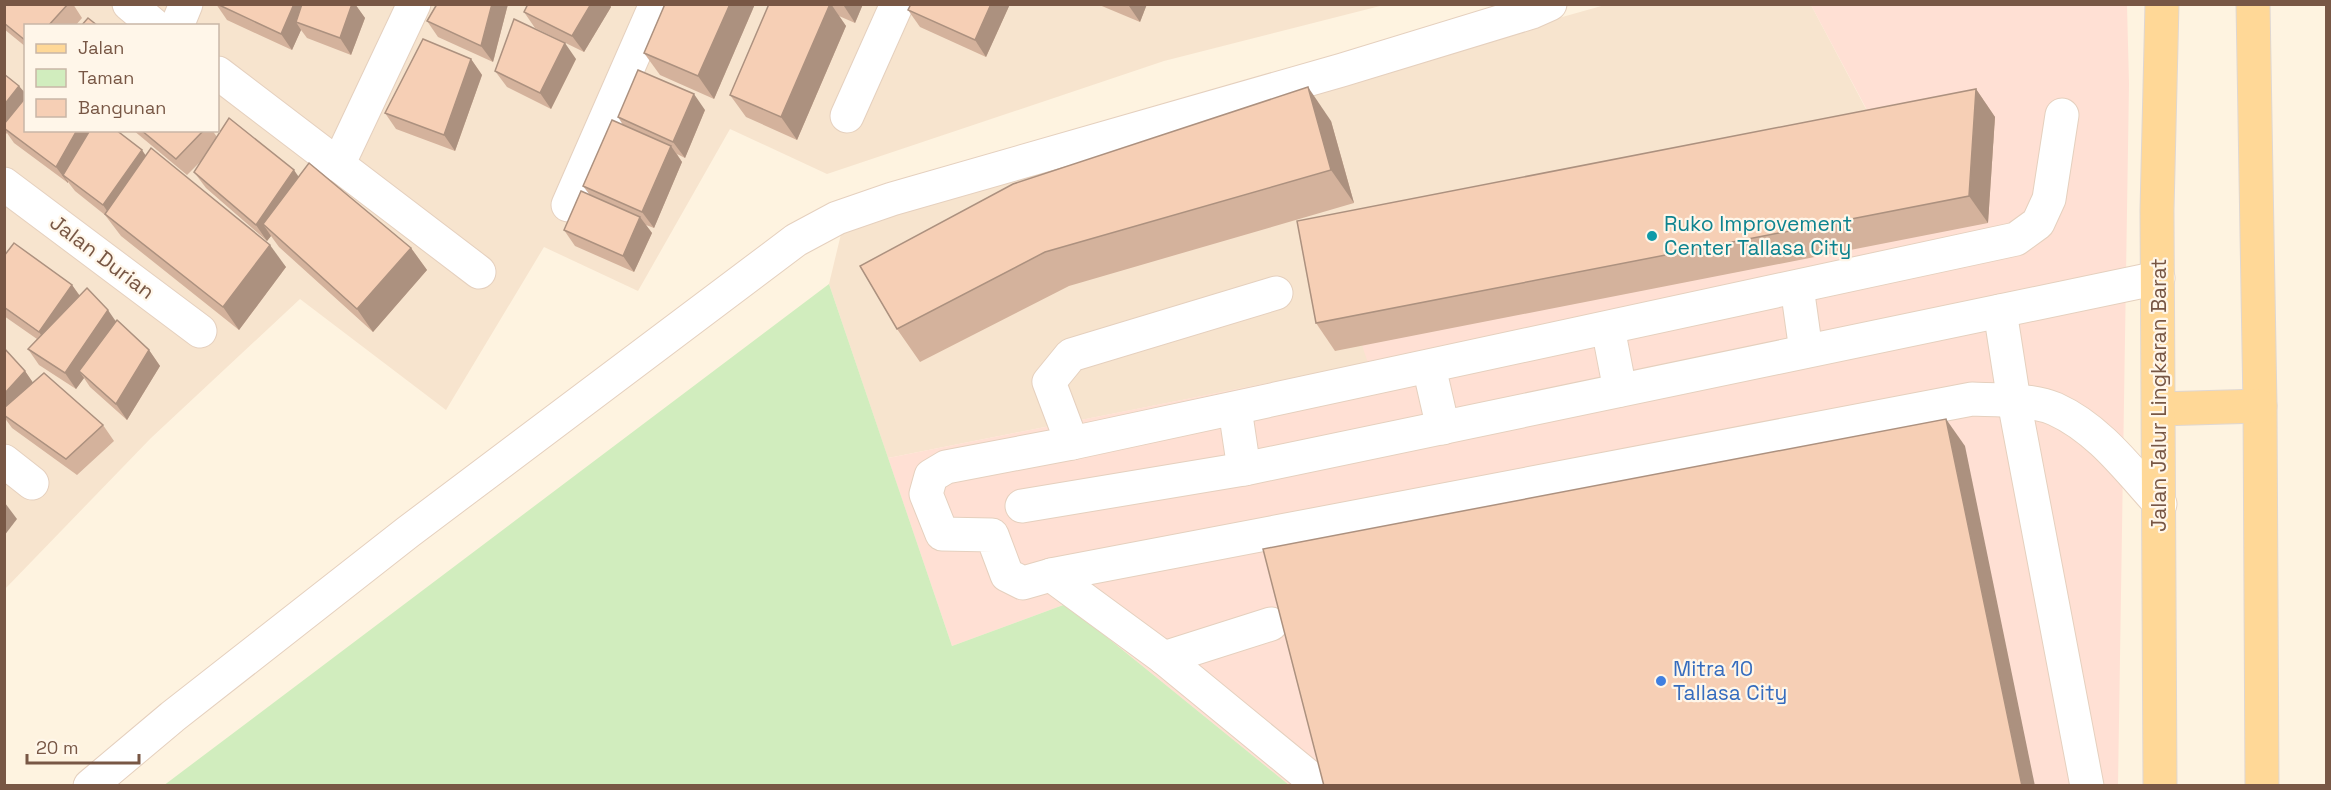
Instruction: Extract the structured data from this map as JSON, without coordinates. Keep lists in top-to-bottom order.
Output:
{
  "streets": {
    "main road": ["Jalan Jalur Lingkaran Barat"],
    "street": ["Jalan Durian"]
  },
  "places": ["Ruko Improvement Center Tallasa City", "Mitra 10 Tallasa City"],
  "legend": ["Jalan", "Taman", "Bangunan"],
  "scale_bar": "20 m"
}
